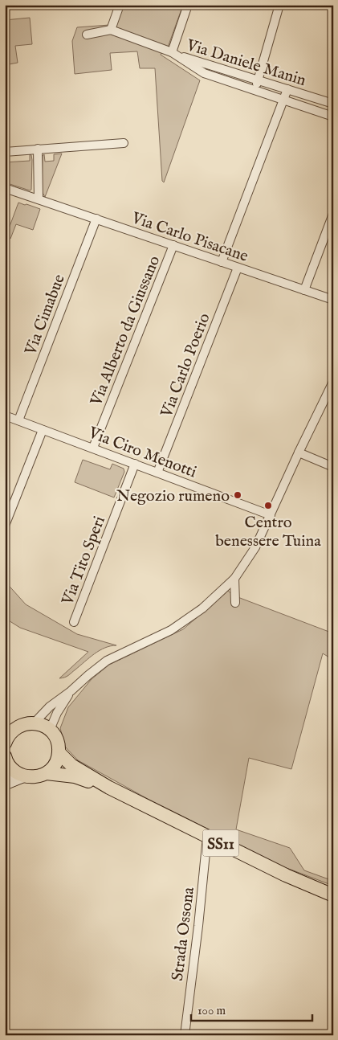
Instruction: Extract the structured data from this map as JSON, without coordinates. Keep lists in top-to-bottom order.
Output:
{
  "streets": {
    "main road": ["SS11"],
    "street": [
      "Via Daniele Manin",
      "Via Carlo Pisacane",
      "Via Cimabue",
      "Via Alberto da Giussano",
      "Via Carlo Poerio",
      "Via Ciro Menotti",
      "Via Tito Speri",
      "Strada Ossona"
    ]
  },
  "crossings": [
    ["Via Carlo Pisacane", "Via Cimabue"],
    ["Via Carlo Pisacane", "Via Alberto da Giussano"],
    ["Via Carlo Pisacane", "Via Carlo Poerio"],
    ["Via Cimabue", "Via Ciro Menotti"],
    ["Via Alberto da Giussano", "Via Ciro Menotti"],
    ["Via Carlo Poerio", "Via Ciro Menotti"],
    ["Via Ciro Menotti", "Via Tito Speri"],
    ["SS11", "Strada Ossona"]
  ],
  "places": ["Negozio rumeno", "Centro benessere Tuina"],
  "scale_bar": "100 m"
}
